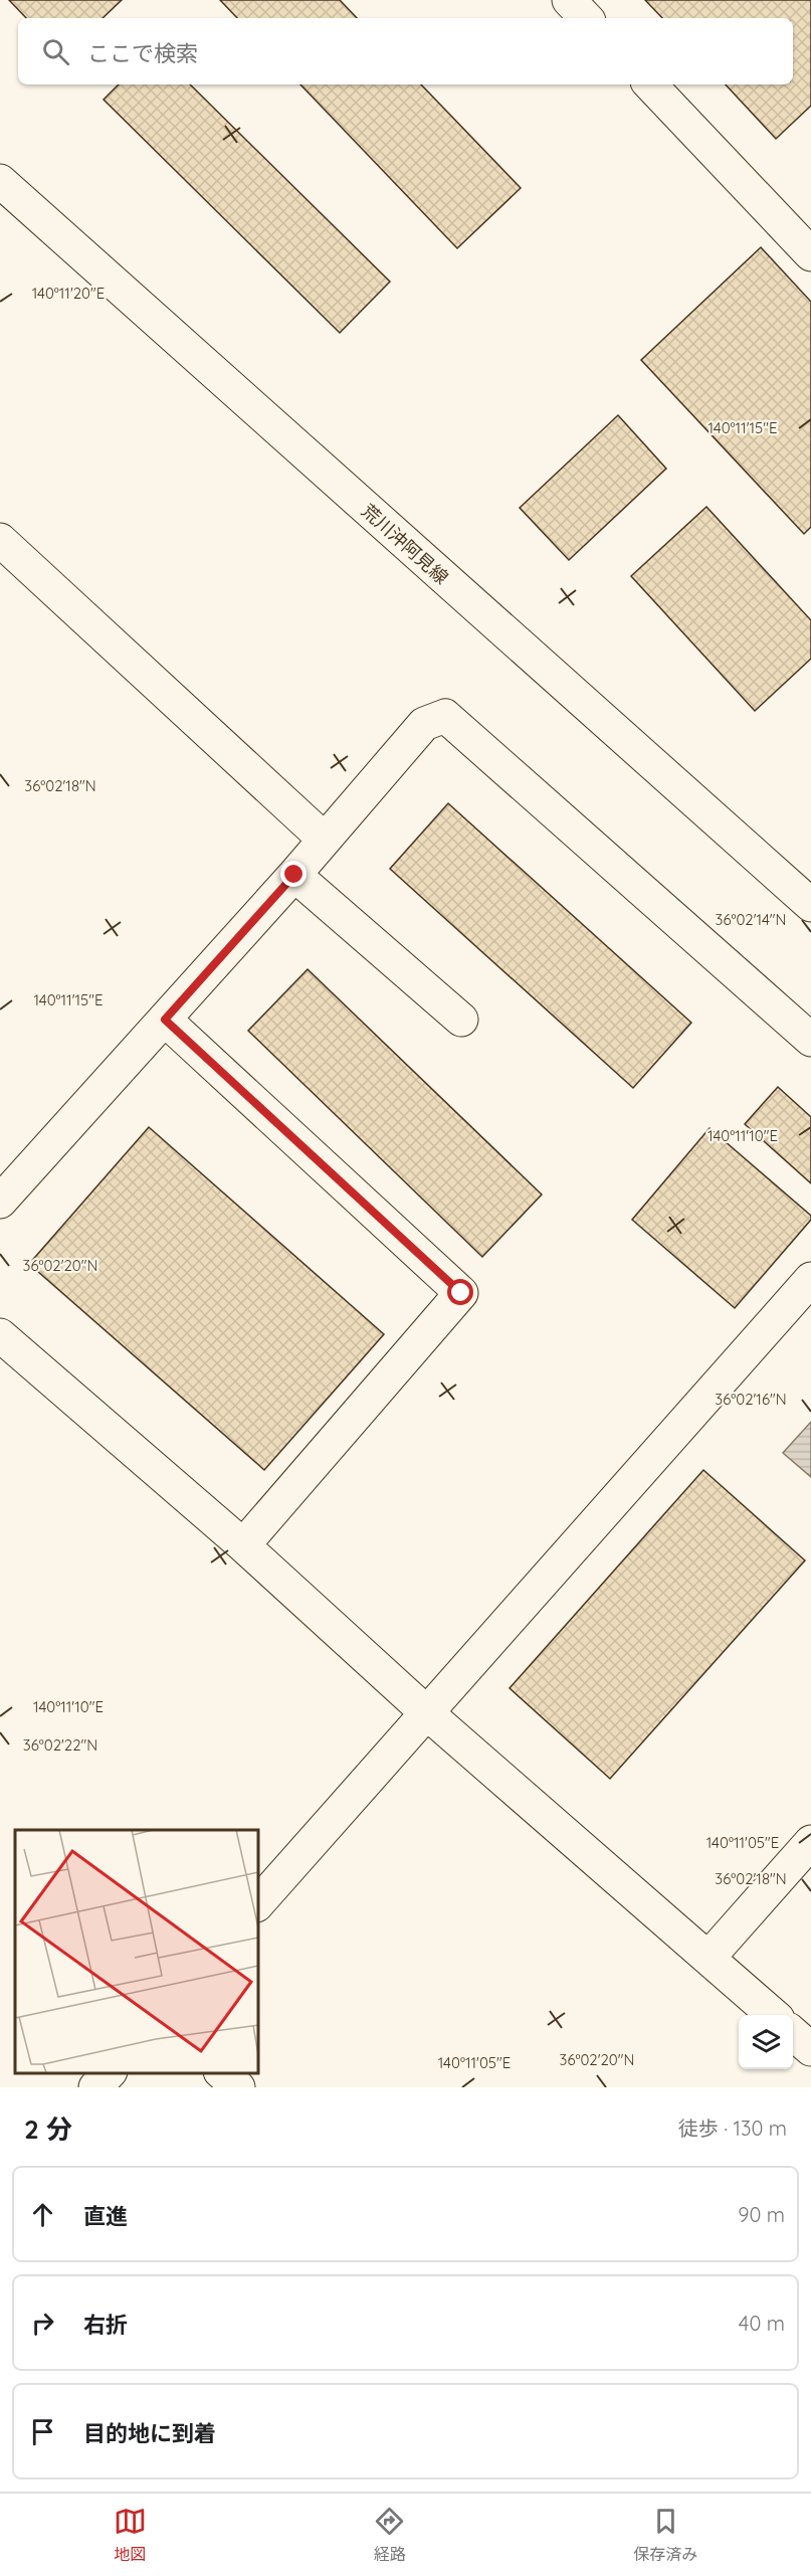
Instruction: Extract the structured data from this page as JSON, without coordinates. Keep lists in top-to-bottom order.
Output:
{
  "streets": {
    "main road": ["荒川沖阿見線"]
  },
  "page": {
    "search": "ここで検索",
    "heading": ["2 分", "徒歩 · 130 m"],
    "list": [
      ["直進", "90 m"],
      ["右折", "40 m"],
      "目的地に到着"
    ],
    "nav": ["地図", "経路", "保存済み"]
  },
  "coordinates": [
    "140°11'20\"E",
    "140°11'15\"E",
    "36°02'18\"N",
    "36°02'14\"N",
    "140°11'10\"E",
    "36°02'20\"N",
    "36°02'16\"N",
    "36°02'22\"N",
    "140°11'05\"E"
  ]
}
